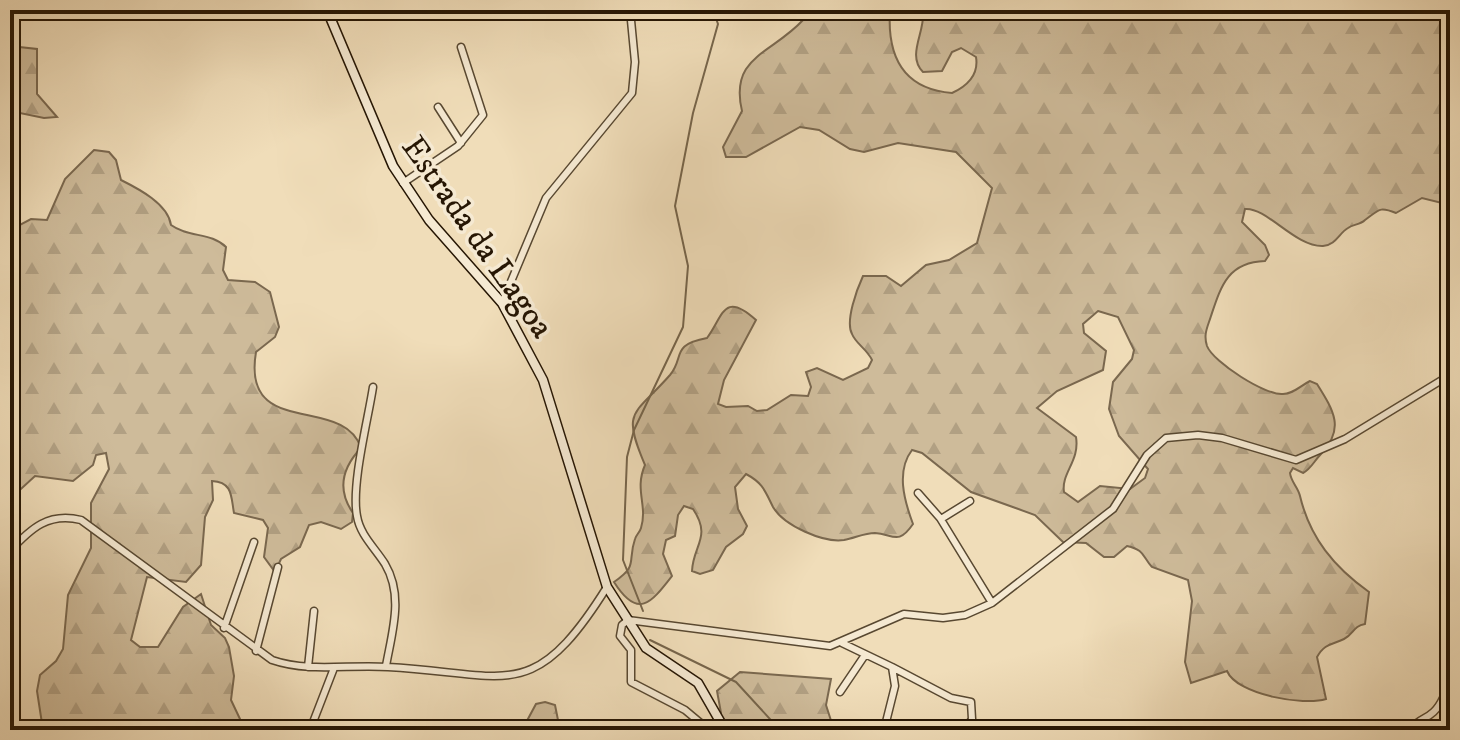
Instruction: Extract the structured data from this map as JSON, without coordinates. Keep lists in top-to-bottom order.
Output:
{
  "streets": {
    "street": ["Estrada da Lagoa"]
  }
}
